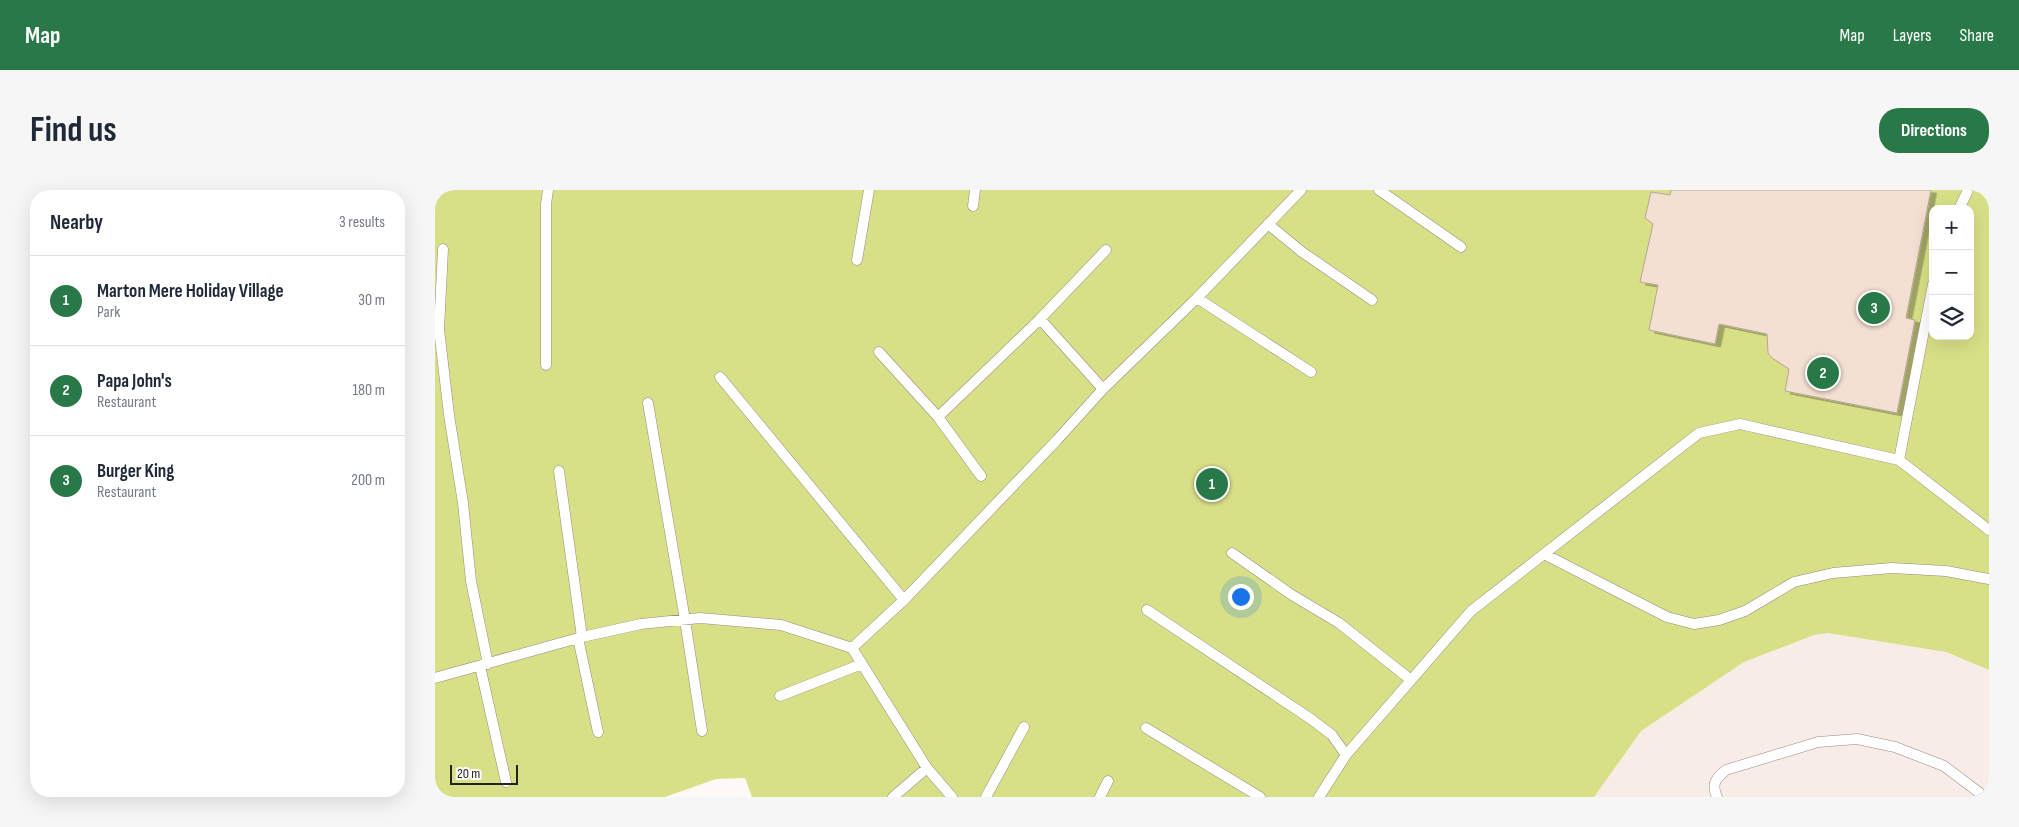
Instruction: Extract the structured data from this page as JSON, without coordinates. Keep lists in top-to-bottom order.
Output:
{
  "scale_bar": "20 m",
  "page": {
    "header": "Map",
    "nav": ["Map", "Layers", "Share"],
    "buttons": "Directions",
    "title": "Find us",
    "heading": ["Nearby", "3 results"],
    "map_buttons": ["+", "−"],
    "list": [
      {
        "mark": "1",
        "name": "Marton Mere Holiday Village",
        "note": "Park",
        "value": "30 m"
      },
      {
        "mark": "2",
        "name": "Papa John's",
        "note": "Restaurant",
        "value": "180 m"
      },
      {
        "mark": "3",
        "name": "Burger King",
        "note": "Restaurant",
        "value": "200 m"
      }
    ],
    "pins": ["3", "2", "1"],
    "scale": "20 m"
  }
}
